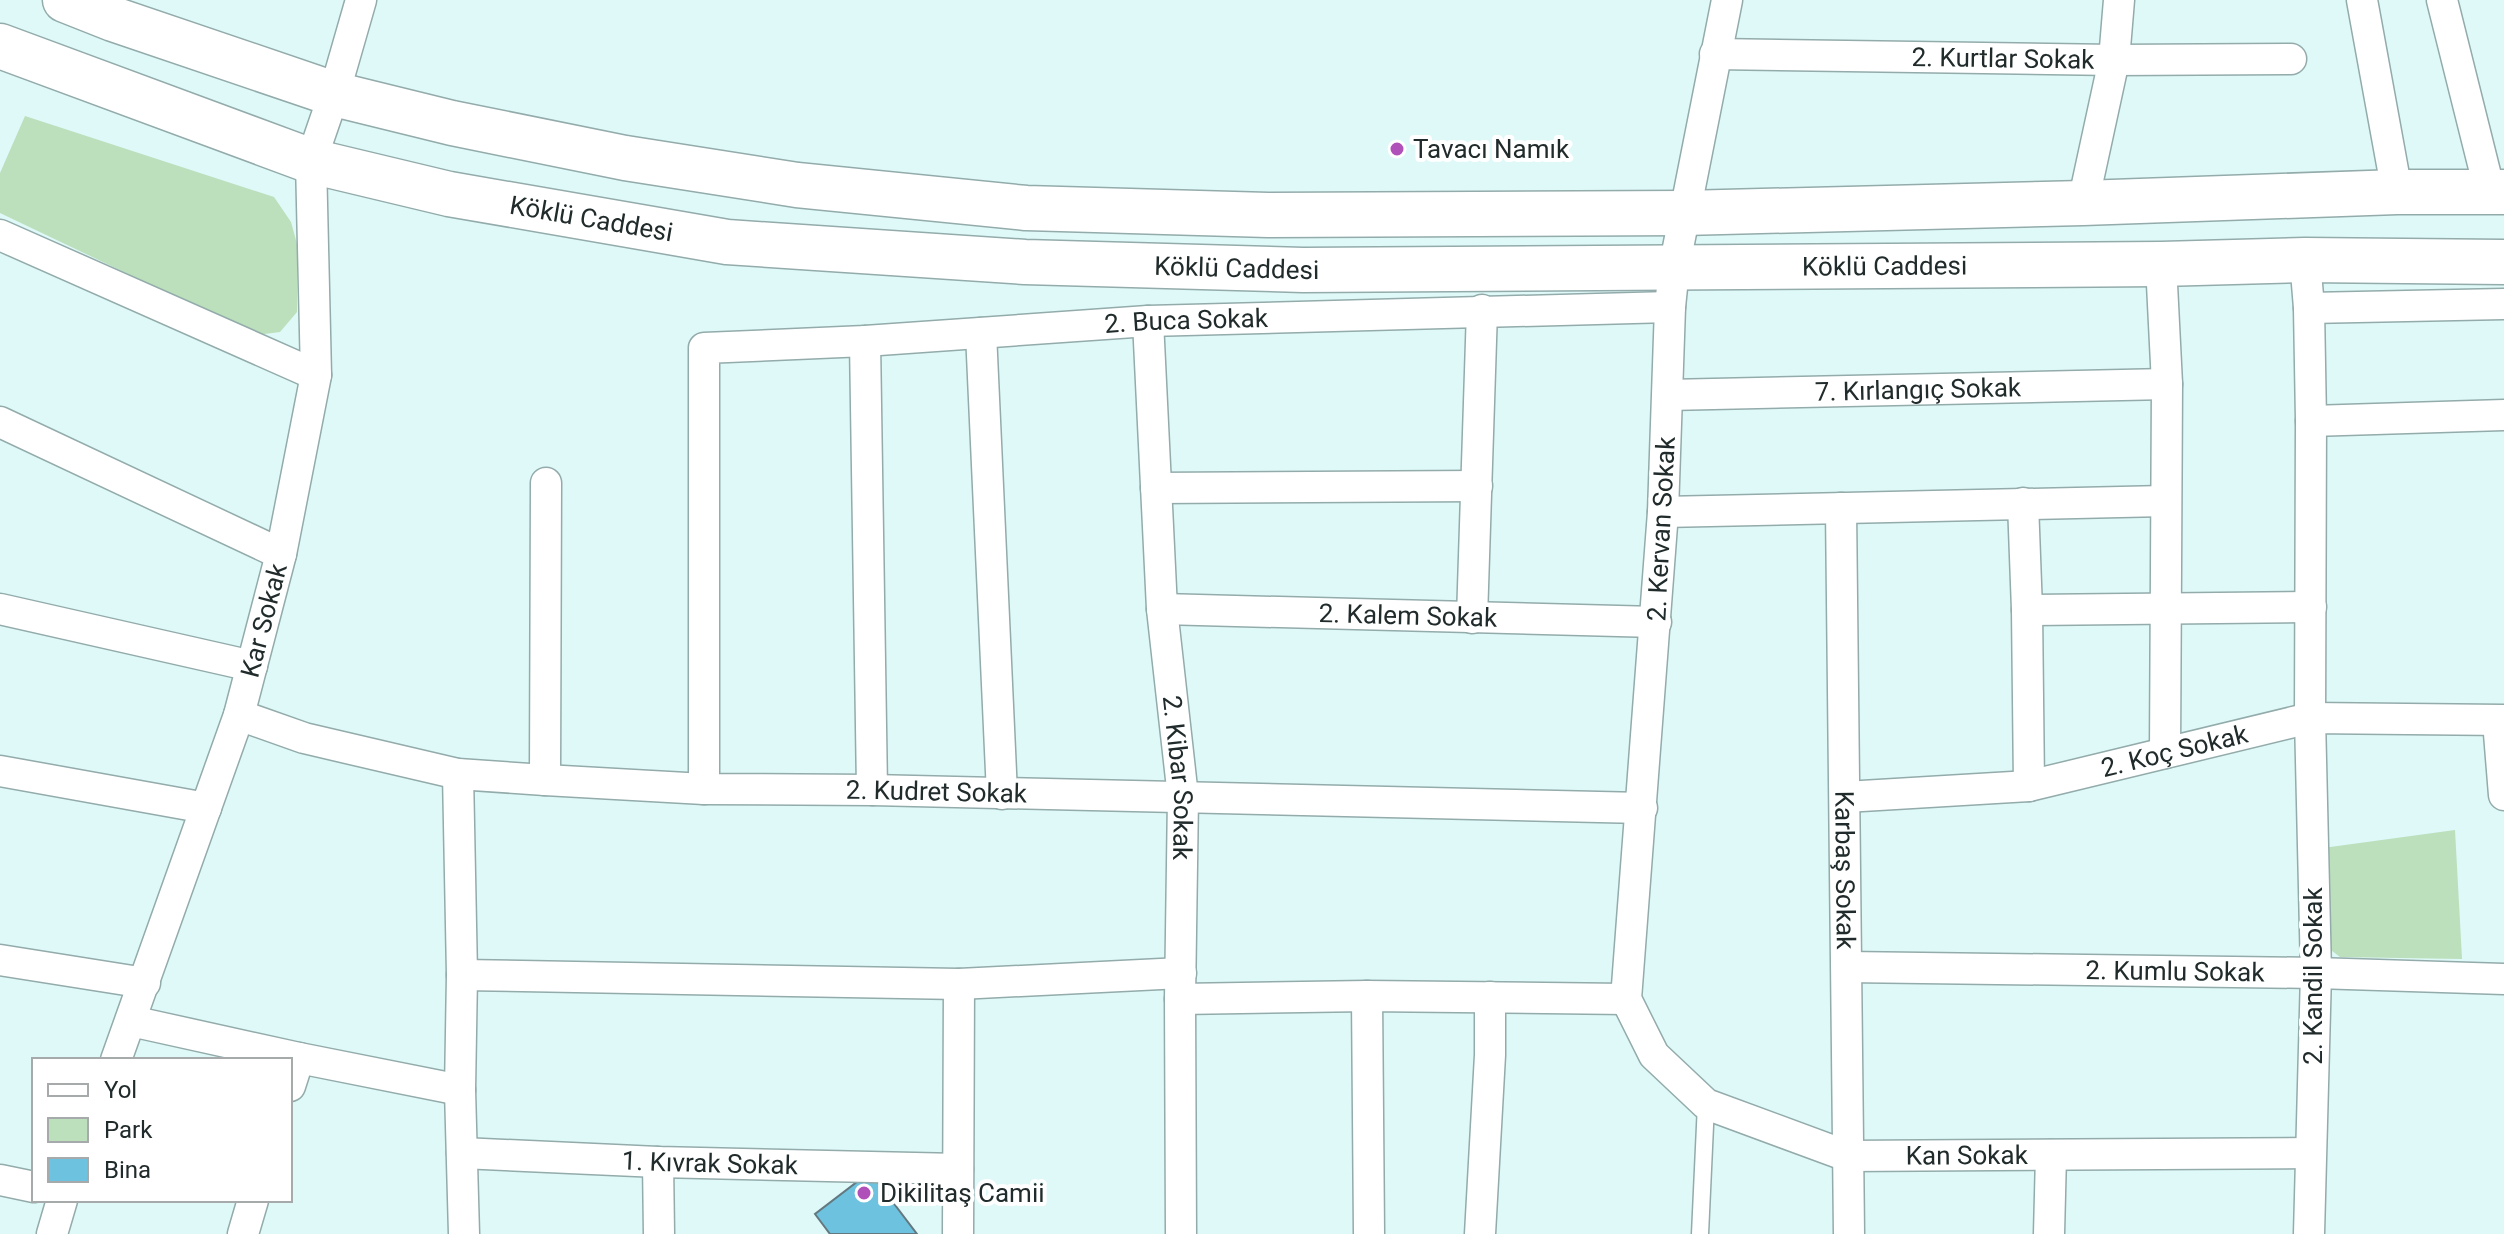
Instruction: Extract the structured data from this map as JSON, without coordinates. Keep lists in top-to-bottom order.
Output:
{
  "streets": {
    "main road": ["Köklü Caddesi"],
    "street": [
      "2. Kurtlar Sokak",
      "2. Buca Sokak",
      "7. Kırlangıç Sokak",
      "2. Kervan Sokak",
      "2. Kalem Sokak",
      "Kar Sokak",
      "2. Koç Sokak",
      "2. Kibar Sokak",
      "2. Kudret Sokak",
      "Karbaş Sokak",
      "2. Kumlu Sokak",
      "2. Kandil Sokak",
      "Kan Sokak",
      "1. Kıvrak Sokak"
    ]
  },
  "crossings": [
    ["2. Kurtlar Sokak", "2. Kervan Sokak"],
    ["Köklü Caddesi", "2. Buca Sokak"],
    ["Köklü Caddesi", "2. Kervan Sokak"],
    ["Köklü Caddesi", "Kar Sokak"],
    ["Köklü Caddesi", "2. Kandil Sokak"],
    ["2. Buca Sokak", "2. Kervan Sokak"],
    ["2. Buca Sokak", "2. Kibar Sokak"],
    ["2. Buca Sokak", "2. Kudret Sokak"],
    ["7. Kırlangıç Sokak", "2. Kervan Sokak"],
    ["2. Kervan Sokak", "2. Kalem Sokak"],
    ["2. Kervan Sokak", "2. Kudret Sokak"],
    ["2. Kervan Sokak", "Kan Sokak"],
    ["2. Kalem Sokak", "2. Kibar Sokak"],
    ["Kar Sokak", "2. Kudret Sokak"],
    ["2. Koç Sokak", "Karbaş Sokak"],
    ["2. Koç Sokak", "2. Kandil Sokak"],
    ["2. Kibar Sokak", "2. Kudret Sokak"],
    ["Karbaş Sokak", "2. Kumlu Sokak"],
    ["Karbaş Sokak", "Kan Sokak"],
    ["2. Kumlu Sokak", "2. Kandil Sokak"],
    ["2. Kandil Sokak", "Kan Sokak"]
  ],
  "places": ["Tavacı Namık", "Dikilitaş Camii"],
  "legend": ["Yol", "Park", "Bina"]
}
